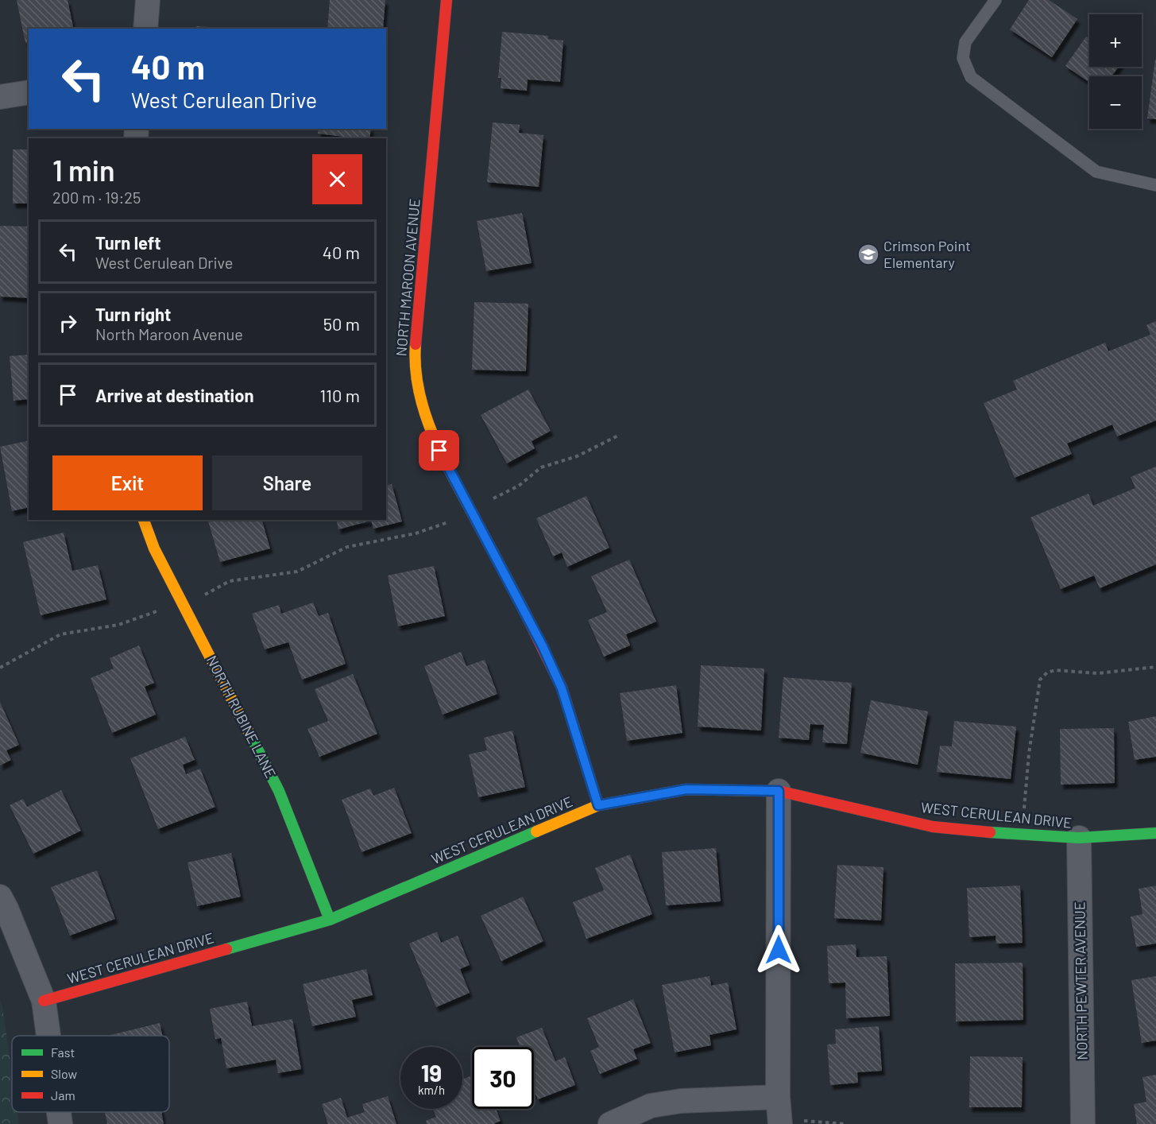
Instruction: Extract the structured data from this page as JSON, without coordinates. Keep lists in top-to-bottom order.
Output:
{
  "streets": {
    "street": [
      "NORTH MAROON AVENUE",
      "NORTH RUBINE LANE",
      "WEST CERULEAN DRIVE",
      "NORTH PEWTER AVENUE"
    ]
  },
  "crossings": [
    ["NORTH MAROON AVENUE", "WEST CERULEAN DRIVE"],
    ["NORTH RUBINE LANE", "WEST CERULEAN DRIVE"],
    ["WEST CERULEAN DRIVE", "NORTH PEWTER AVENUE"]
  ],
  "places": {
    "school or university": ["Crimson Point Elementary"]
  },
  "legend": ["Fast", "Slow", "Jam"],
  "page": {
    "map_buttons": ["+", "−"],
    "turn": ["40 m", "West Cerulean Drive"],
    "heading": ["1 min", "200 m · 19:25"],
    "list": [
      {
        "name": "Turn left",
        "note": "West Cerulean Drive",
        "value": "40 m"
      },
      {
        "name": "Turn right",
        "note": "North Maroon Avenue",
        "value": "50 m"
      },
      {
        "name": "Arrive at destination",
        "value": "110 m"
      }
    ],
    "buttons": ["Exit", "Share"],
    "speed": "19 km/h",
    "limit": "30"
  }
}
